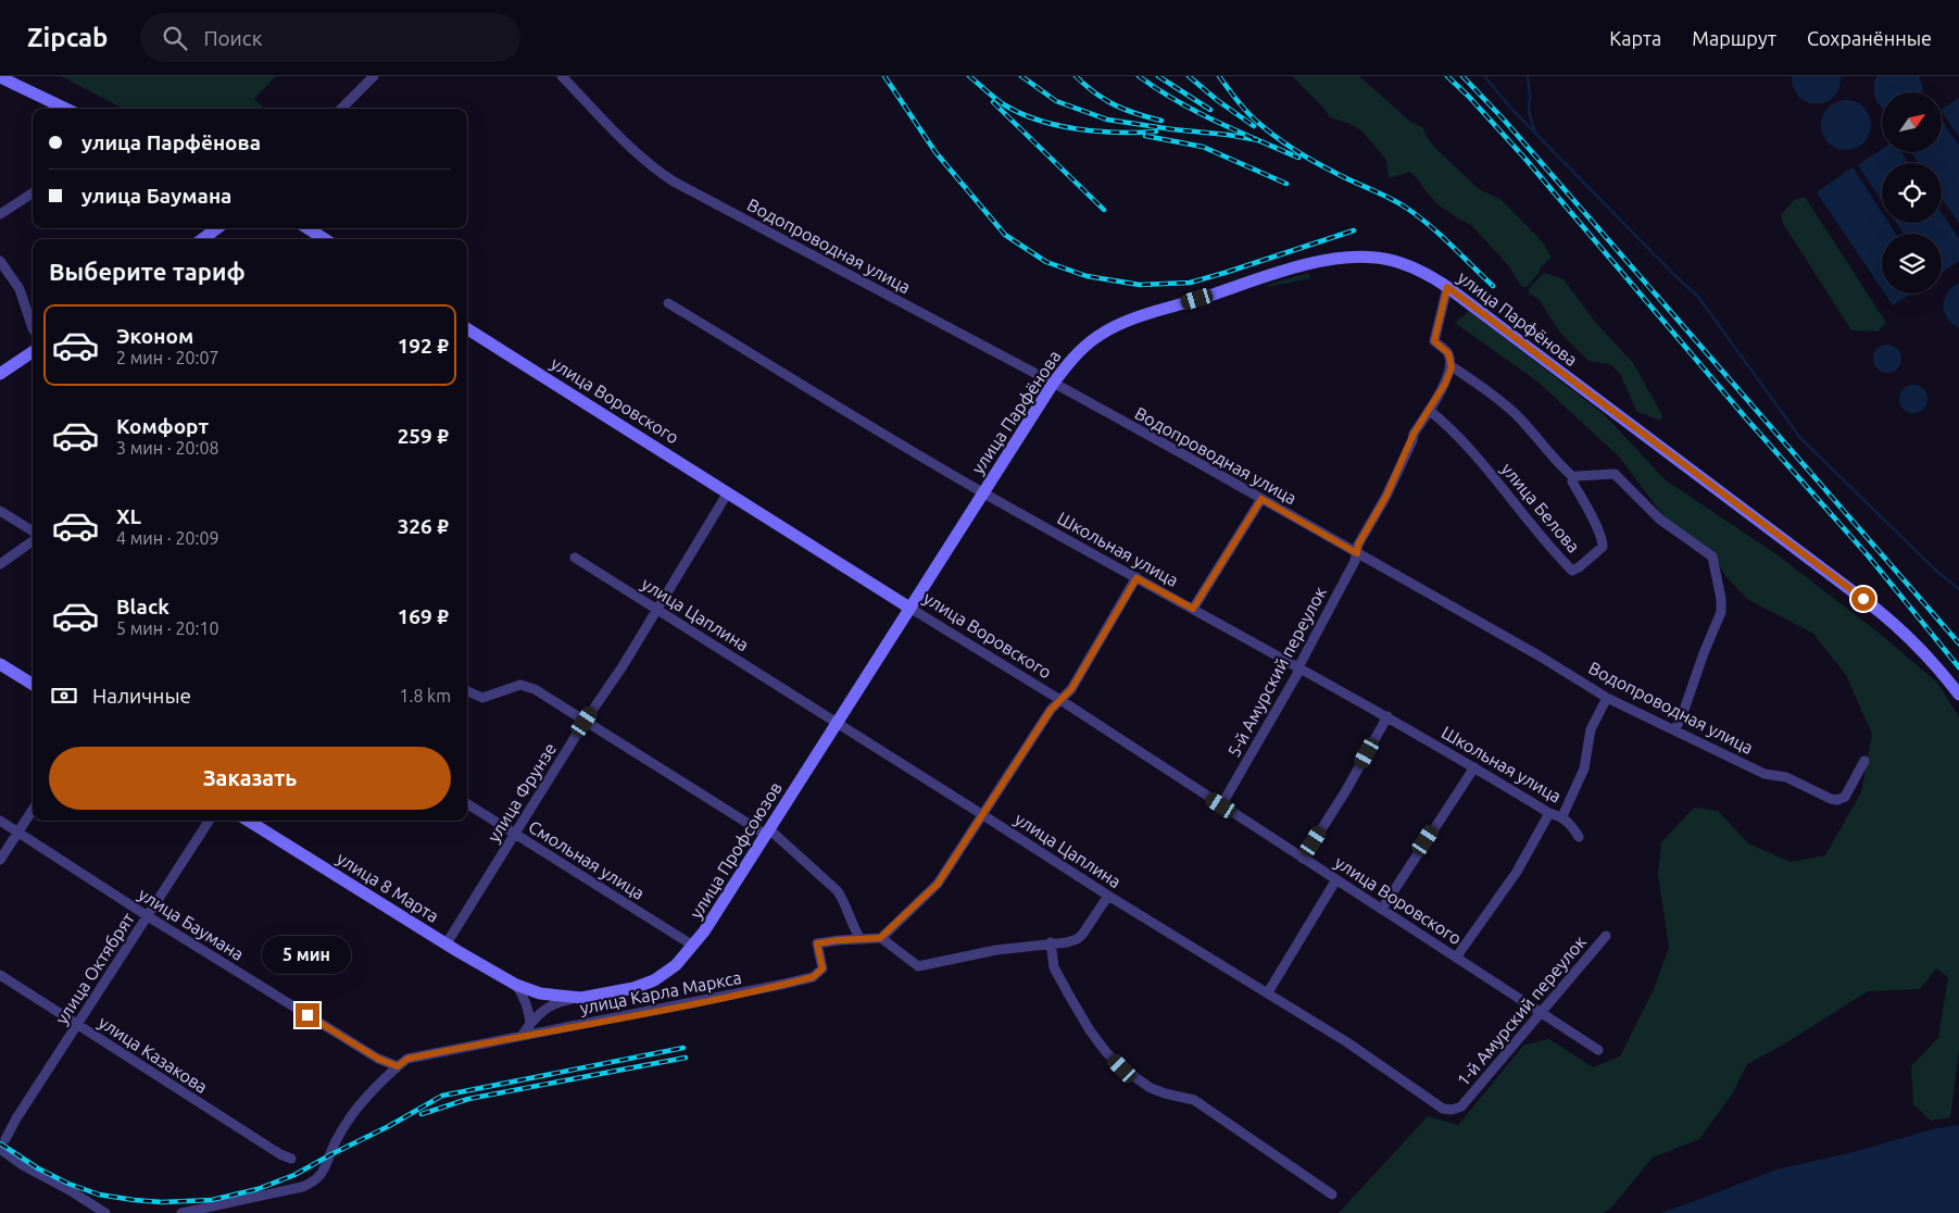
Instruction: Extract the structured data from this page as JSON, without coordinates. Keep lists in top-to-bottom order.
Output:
{
  "streets": {
    "main road": [
      "улица Парфёнова",
      "улица Воровского",
      "улица Профсоюзов",
      "улица 8 Марта"
    ],
    "street": [
      "Водопроводная улица",
      "улица Белова",
      "Школьная улица",
      "улица Цаплина",
      "5-й Амурский переулок",
      "улица Фрунзе",
      "Смольная улица",
      "улица Баумана",
      "улица Октябрят",
      "улица Карла Маркса",
      "1-й Амурский переулок",
      "улица Казакова"
    ]
  },
  "crossings": [
    ["Водопроводная улица", "улица Парфёнова"],
    ["Водопроводная улица", "5-й Амурский переулок"],
    ["улица Парфёнова", "улица Воровского"],
    ["улица Парфёнова", "Школьная улица"],
    ["улица Парфёнова", "улица Профсоюзов"],
    ["улица Воровского", "5-й Амурский переулок"],
    ["улица Воровского", "улица Фрунзе"],
    ["улица Воровского", "улица Профсоюзов"],
    ["улица Воровского", "1-й Амурский переулок"],
    ["улица Белова", "5-й Амурский переулок"],
    ["Школьная улица", "5-й Амурский переулок"],
    ["улица Цаплина", "улица Фрунзе"],
    ["улица Цаплина", "улица Профсоюзов"],
    ["улица Цаплина", "1-й Амурский переулок"],
    ["улица Фрунзе", "Смольная улица"],
    ["улица Фрунзе", "улица 8 Марта"],
    ["улица Профсоюзов", "Смольная улица"],
    ["улица Профсоюзов", "улица 8 Марта"],
    ["улица Баумана", "улица Октябрят"],
    ["улица Баумана", "улица Карла Маркса"],
    ["улица Октябрят", "улица Казакова"]
  ],
  "north": "top right",
  "page": {
    "header": "Zipcab",
    "search": "Поиск",
    "nav": ["Карта", "Маршрут", "Сохранённые"],
    "banner": ["улица Парфёнова", "улица Баумана"],
    "heading": "Выберите тариф",
    "list": [
      {
        "name": "Эконом",
        "note": "2 мин · 20:07",
        "value": "192 ₽"
      },
      {
        "name": "Комфорт",
        "note": "3 мин · 20:08",
        "value": "259 ₽"
      },
      {
        "name": "XL",
        "note": "4 мин · 20:09",
        "value": "326 ₽"
      },
      {
        "name": "Black",
        "note": "5 мин · 20:10",
        "value": "169 ₽"
      }
    ],
    "pay": ["Наличные", "1.8 km"],
    "buttons": "Заказать",
    "bubble": "5 мин"
  }
}
